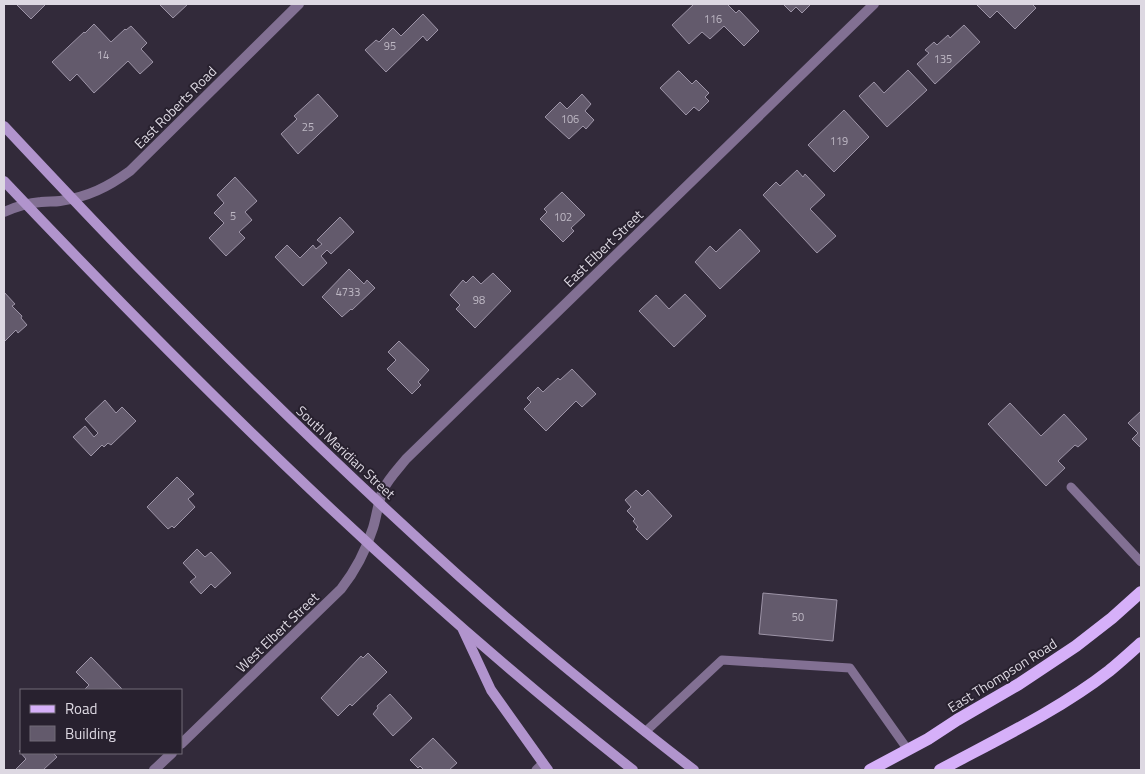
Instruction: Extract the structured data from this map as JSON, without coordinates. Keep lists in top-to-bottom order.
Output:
{
  "streets": {
    "main road": ["South Meridian Street", "East Thompson Road"],
    "street": ["East Roberts Road", "East Elbert Street", "West Elbert Street"]
  },
  "crossings": [
    ["East Roberts Road", "South Meridian Street"],
    ["East Elbert Street", "South Meridian Street"],
    ["East Elbert Street", "West Elbert Street"]
  ],
  "house_numbers": [
    "116",
    "95",
    "14",
    "135",
    "106",
    "25",
    "119",
    "5",
    "102",
    "4733",
    "98",
    "50"
  ],
  "legend": ["Road", "Building"]
}
